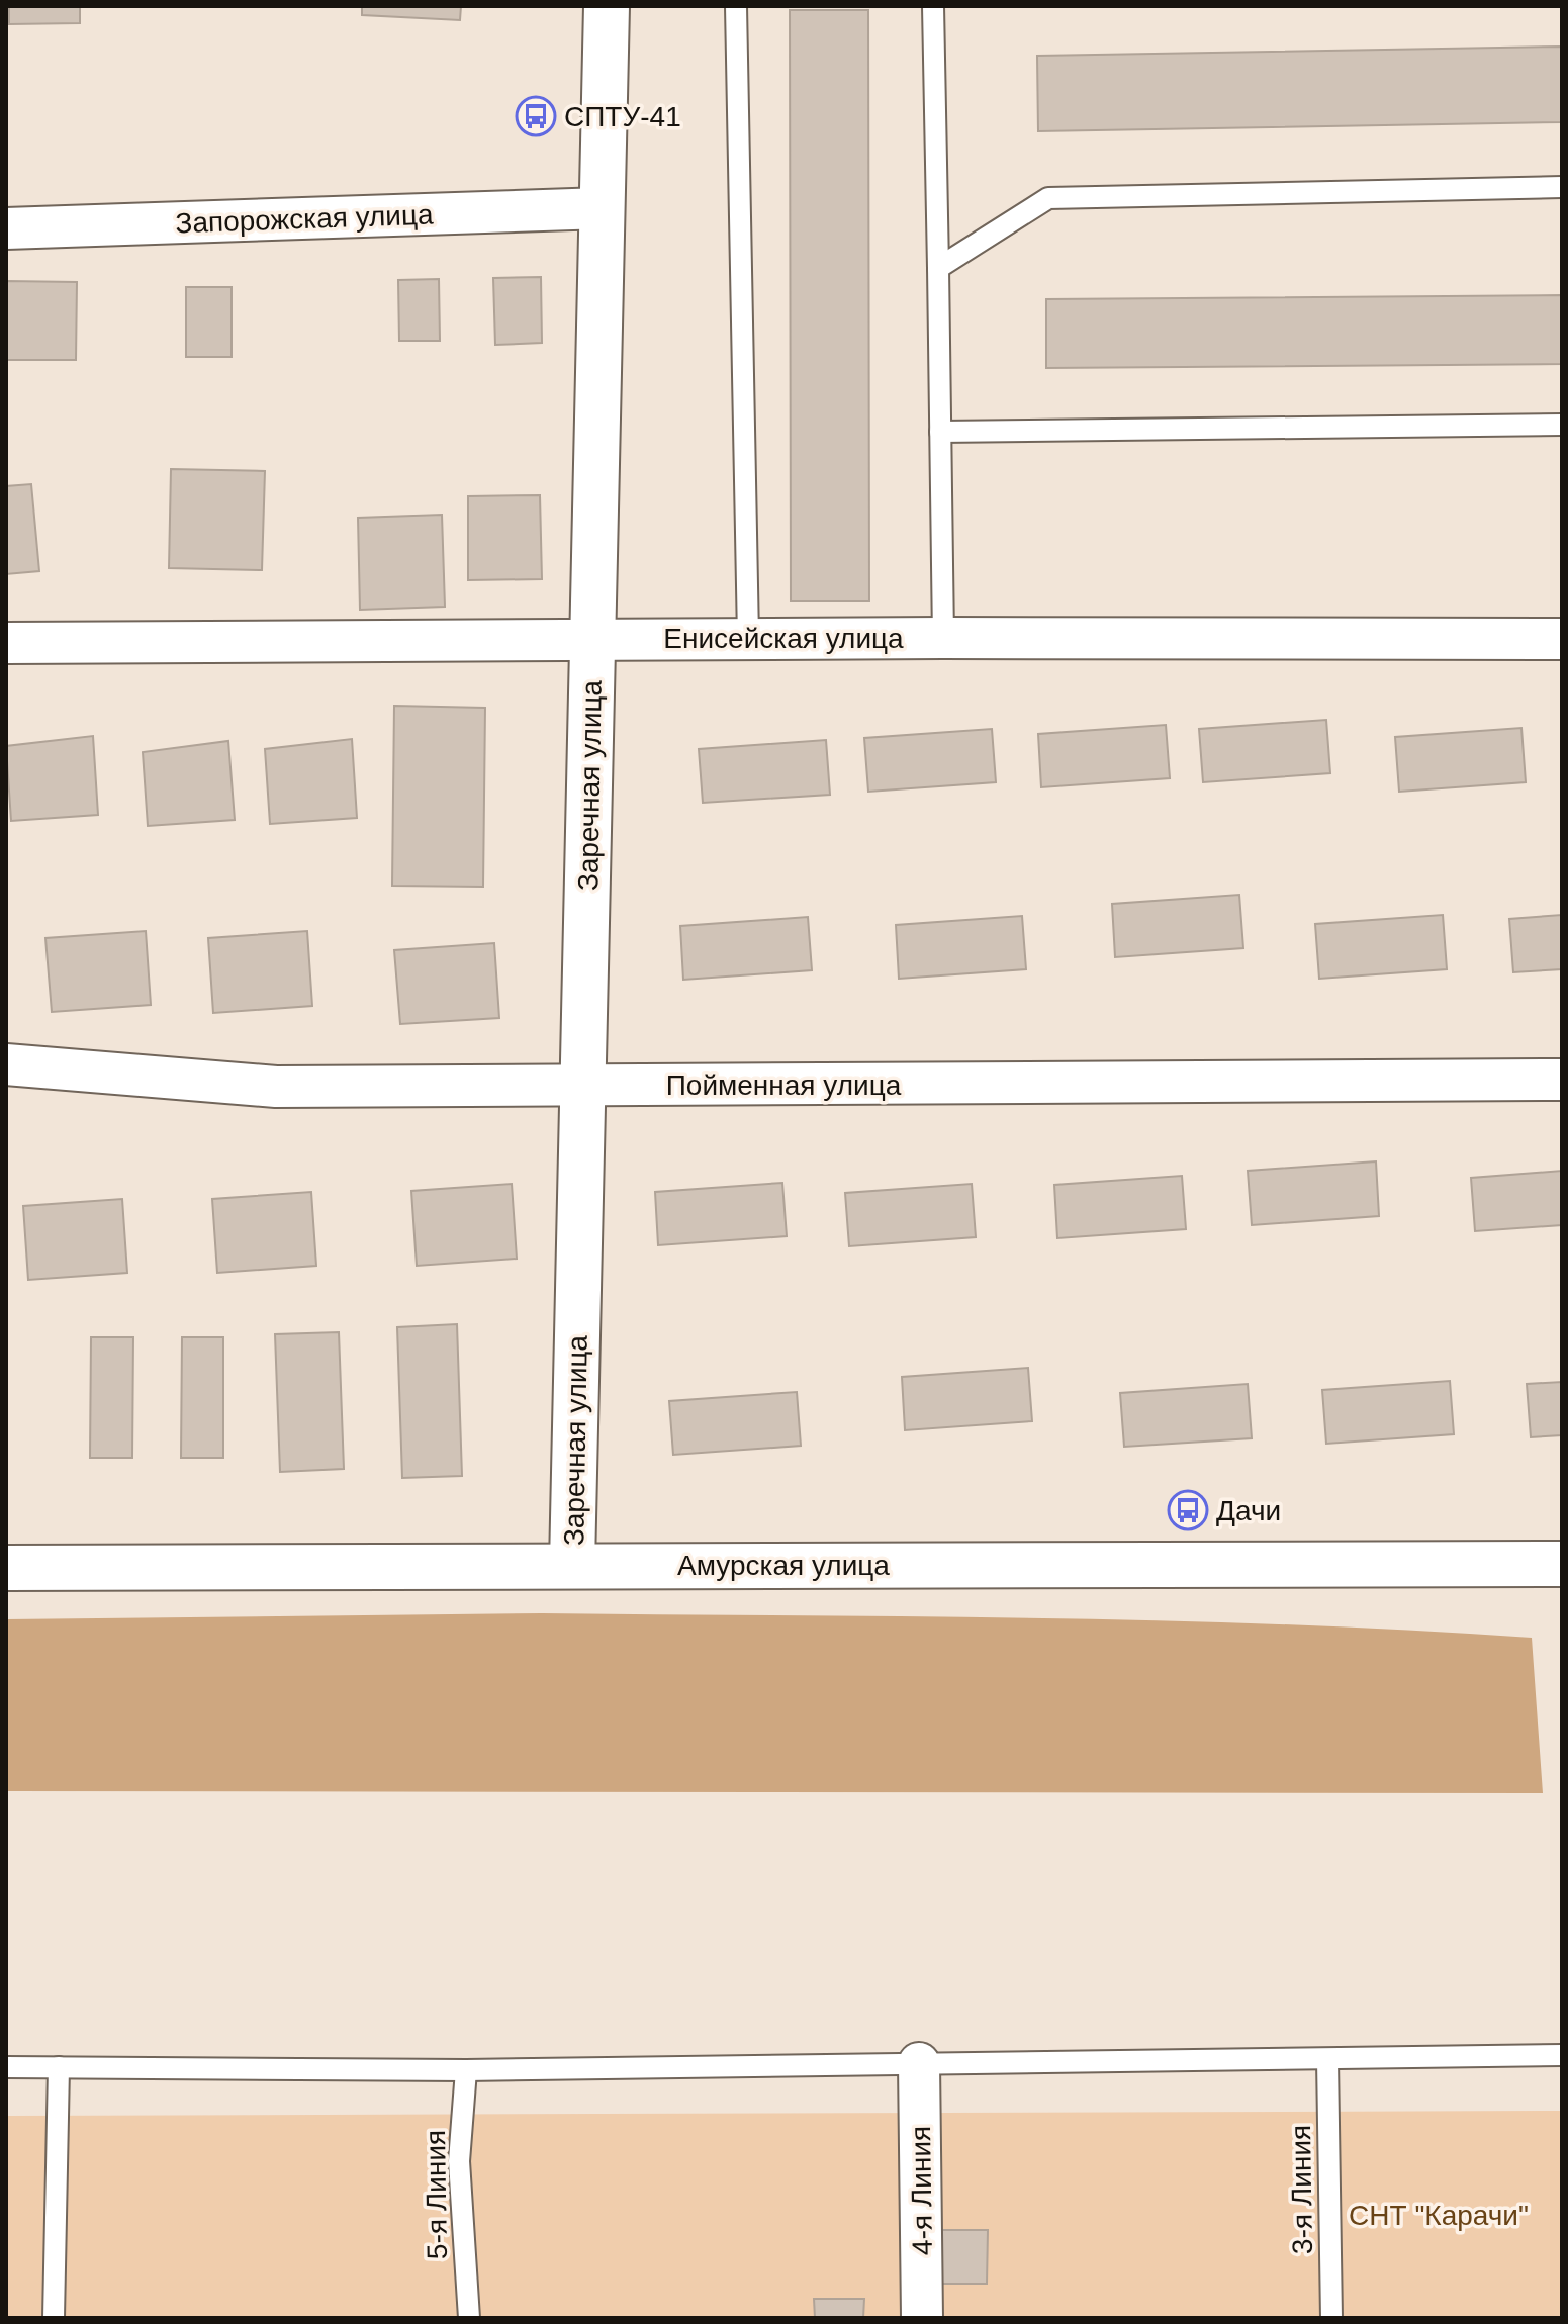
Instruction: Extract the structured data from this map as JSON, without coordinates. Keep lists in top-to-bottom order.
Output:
{
  "streets": {
    "street": [
      "Запорожская улица",
      "Енисейская улица",
      "Заречная улица",
      "Пойменная улица",
      "Амурская улица",
      "4-я Линия"
    ],
    "lane": ["3-я Линия", "5-я Линия"]
  },
  "crossings": [
    ["Запорожская улица", "Заречная улица"],
    ["Енисейская улица", "Заречная улица"],
    ["Заречная улица", "Пойменная улица"],
    ["Заречная улица", "Амурская улица"]
  ],
  "parks": ["СНТ \"Карачи\""],
  "places": {
    "bus stop": ["СПТУ-41", "Дачи"]
  }
}
